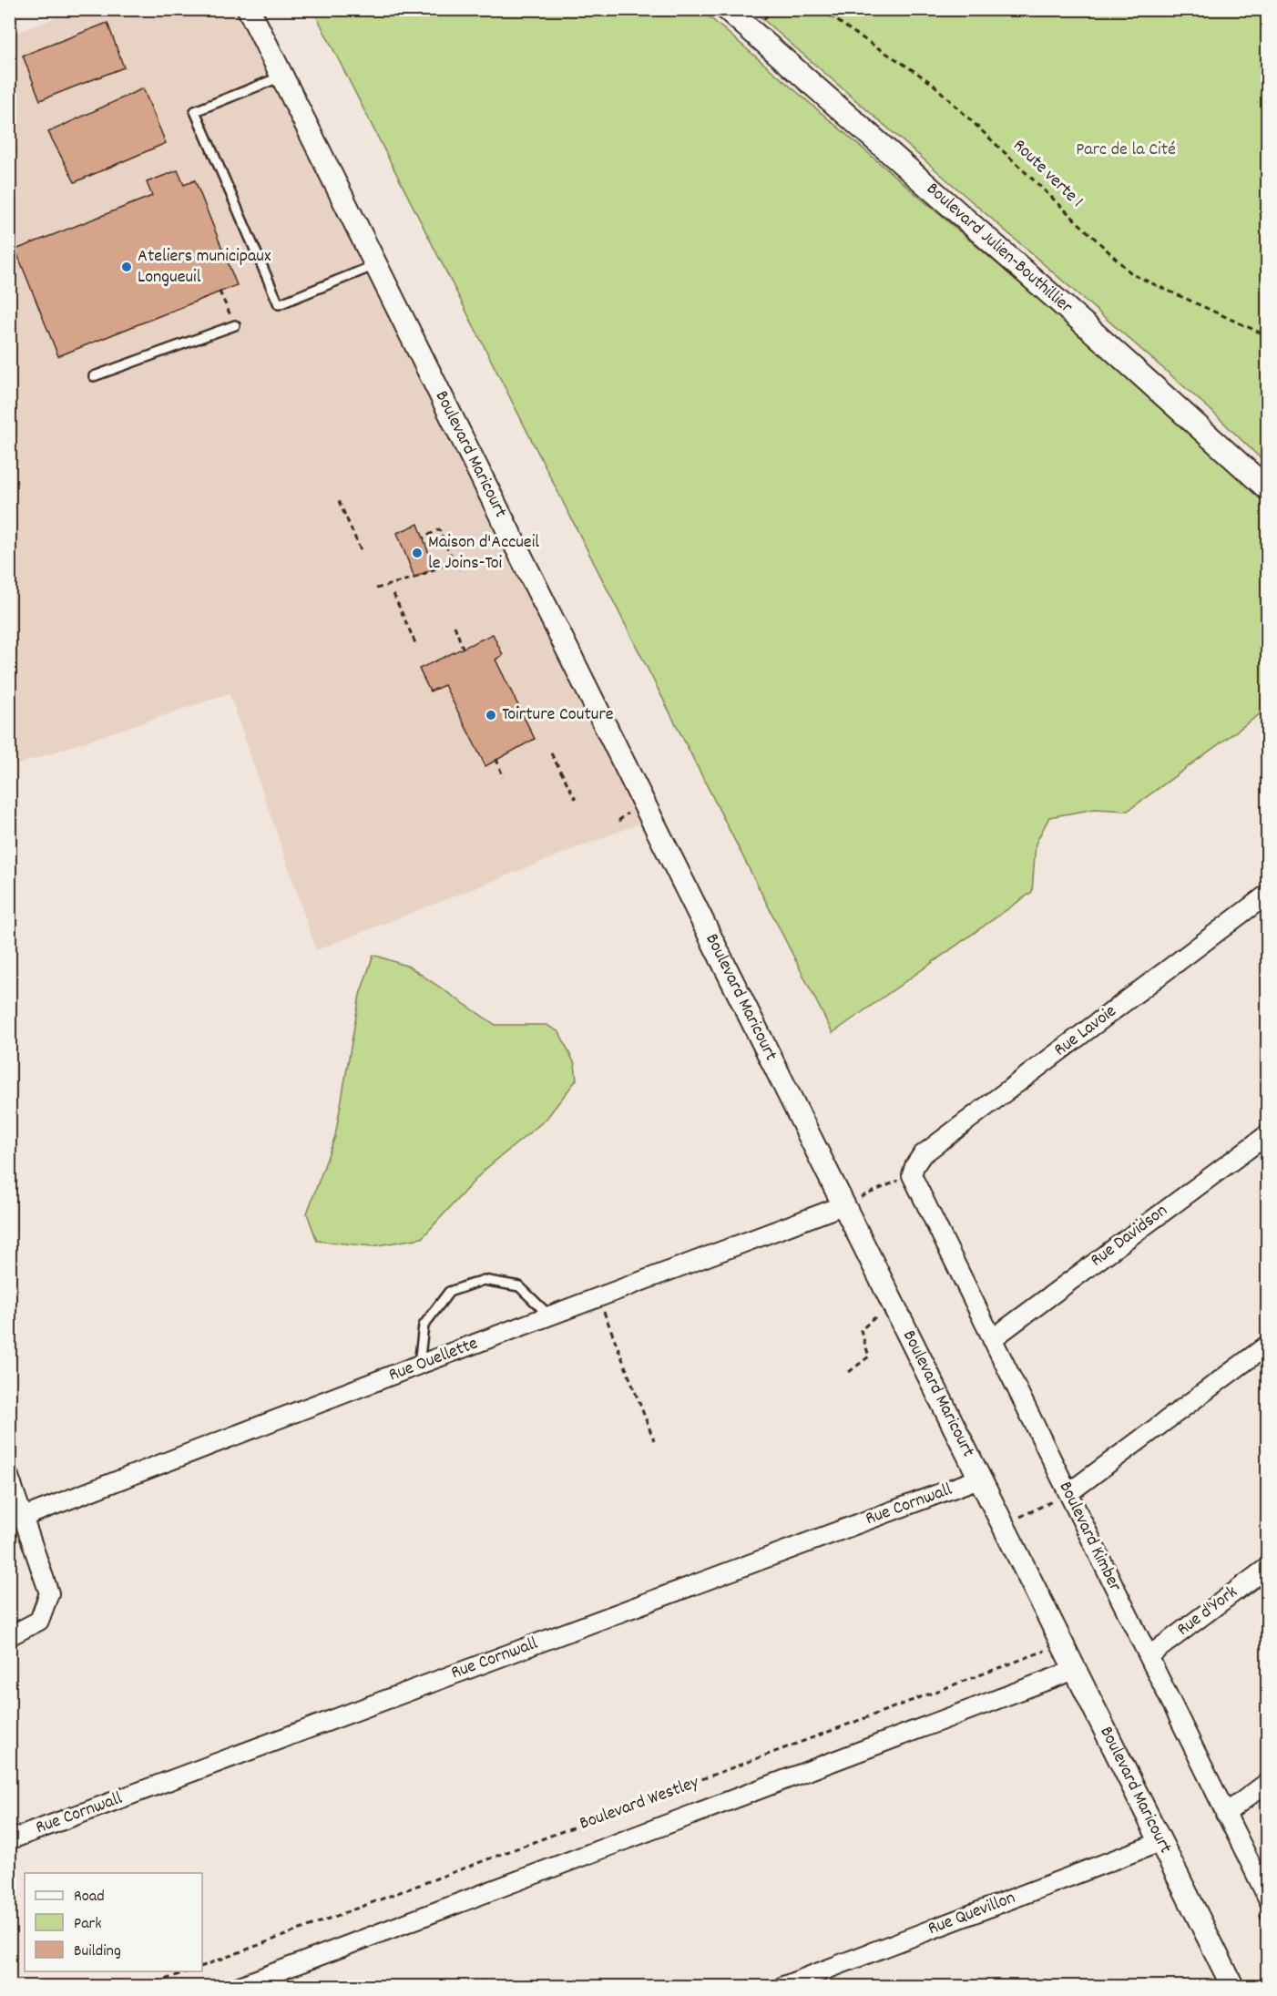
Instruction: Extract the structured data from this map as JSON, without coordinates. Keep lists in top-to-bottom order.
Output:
{
  "streets": {
    "street": [
      "Boulevard Julien-Bouthillier",
      "Boulevard Maricourt",
      "Rue Lavoie",
      "Rue Davidson",
      "Rue Ouellette",
      "Rue Cornwall",
      "Boulevard Kimber",
      "Rue d'York",
      "Boulevard Westley",
      "Rue Quevillon"
    ],
    "path": ["Route verte 1"]
  },
  "crossings": [
    ["Boulevard Maricourt", "Rue Ouellette"],
    ["Boulevard Maricourt", "Rue Cornwall"],
    ["Boulevard Maricourt", "Boulevard Westley"],
    ["Boulevard Maricourt", "Rue Quevillon"],
    ["Rue Lavoie", "Boulevard Kimber"],
    ["Rue Davidson", "Boulevard Kimber"],
    ["Boulevard Kimber", "Rue d'York"]
  ],
  "parks": ["Parc de la Cité"],
  "places": ["Ateliers municipaux Longueuil", "Maison d'Accueil le Joins-Toi", "Toirture Couture"],
  "legend": ["Road", "Park", "Building"]
}
